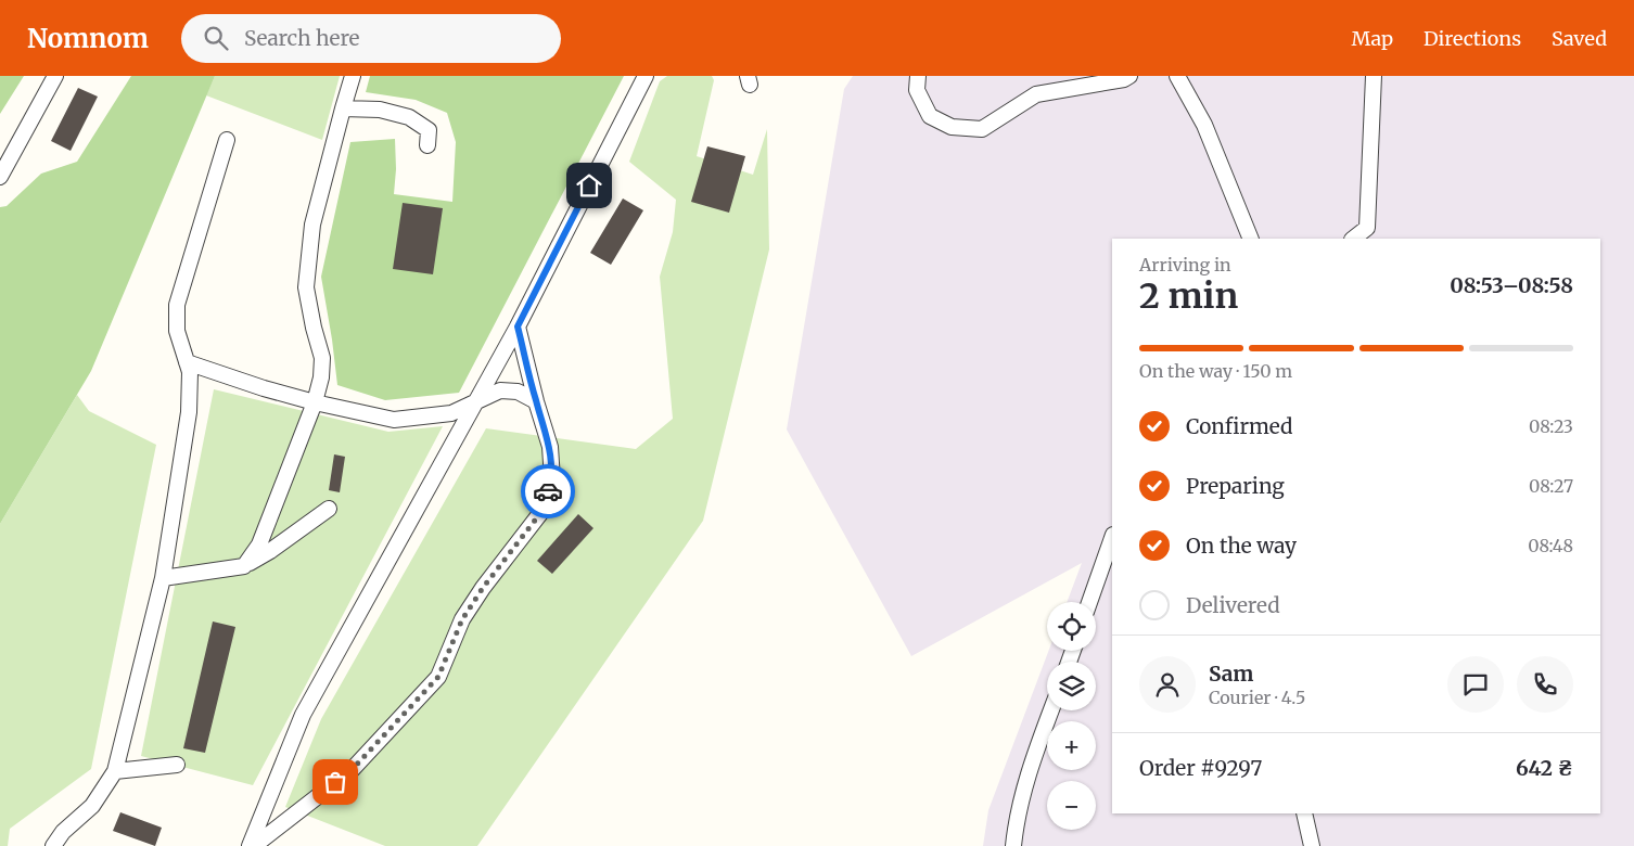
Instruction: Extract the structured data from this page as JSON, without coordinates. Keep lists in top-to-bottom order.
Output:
{
  "page": {
    "header": "Nomnom",
    "search": "Search here",
    "nav": ["Map", "Directions", "Saved"],
    "heading": ["2 min", "Arriving in", "08:53–08:58"],
    "panel": [
      "Sam",
      "Courier · 4.5",
      "Order #9297",
      "642 ₴"
    ],
    "bar": "On the way · 150 m",
    "list": [
      ["Confirmed", "08:23"],
      ["Preparing", "08:27"],
      ["On the way", "08:48"],
      "Delivered"
    ],
    "map_buttons": ["+", "−"]
  }
}
